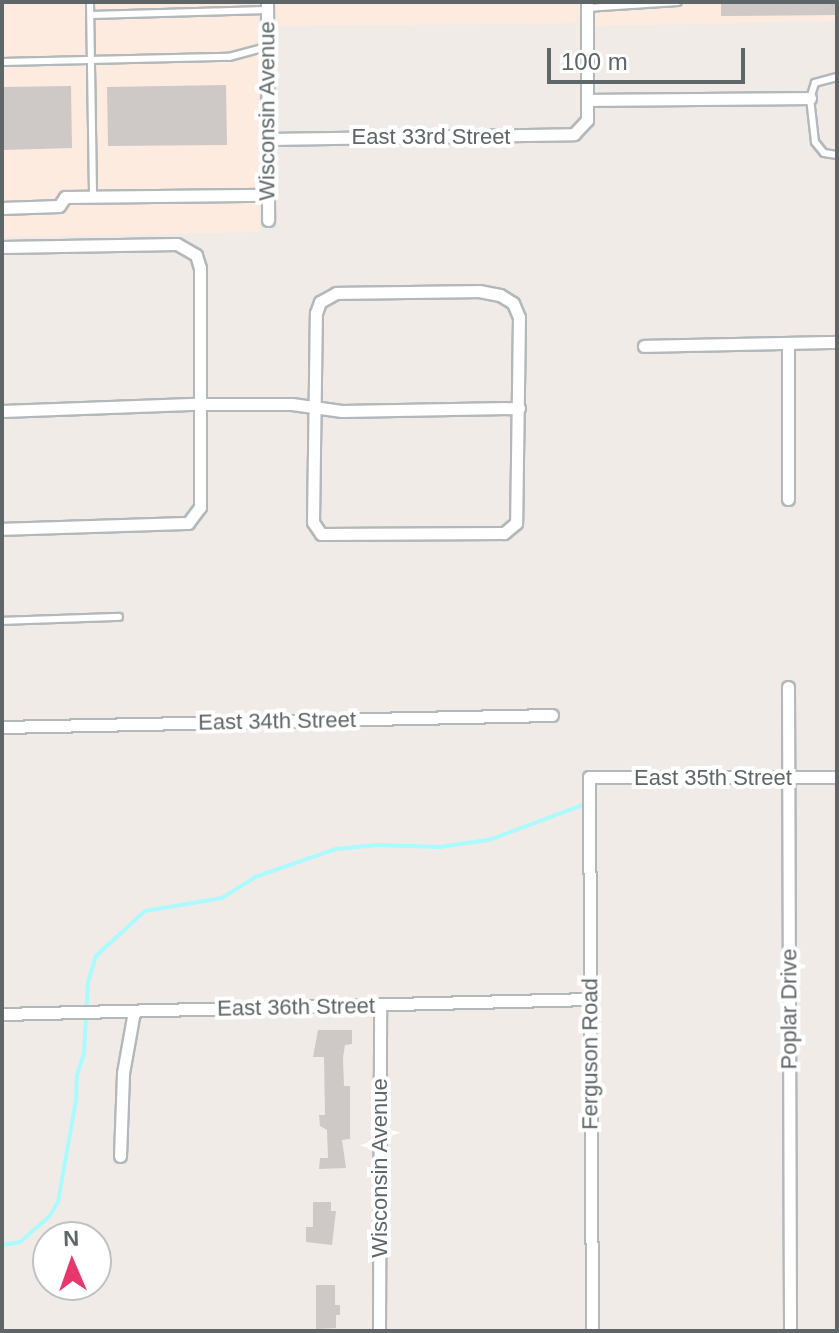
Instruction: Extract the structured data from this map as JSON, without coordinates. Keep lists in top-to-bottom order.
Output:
{
  "streets": {
    "street": [
      "Wisconsin Avenue",
      "East 33rd Street",
      "East 34th Street",
      "East 35th Street",
      "East 36th Street",
      "Poplar Drive",
      "Ferguson Road"
    ]
  },
  "crossings": [
    ["Wisconsin Avenue", "East 33rd Street"],
    ["Wisconsin Avenue", "East 36th Street"],
    ["East 35th Street", "Poplar Drive"],
    ["East 35th Street", "Ferguson Road"],
    ["East 36th Street", "Ferguson Road"]
  ],
  "scale_bar": "100 m",
  "north": "top"
}
